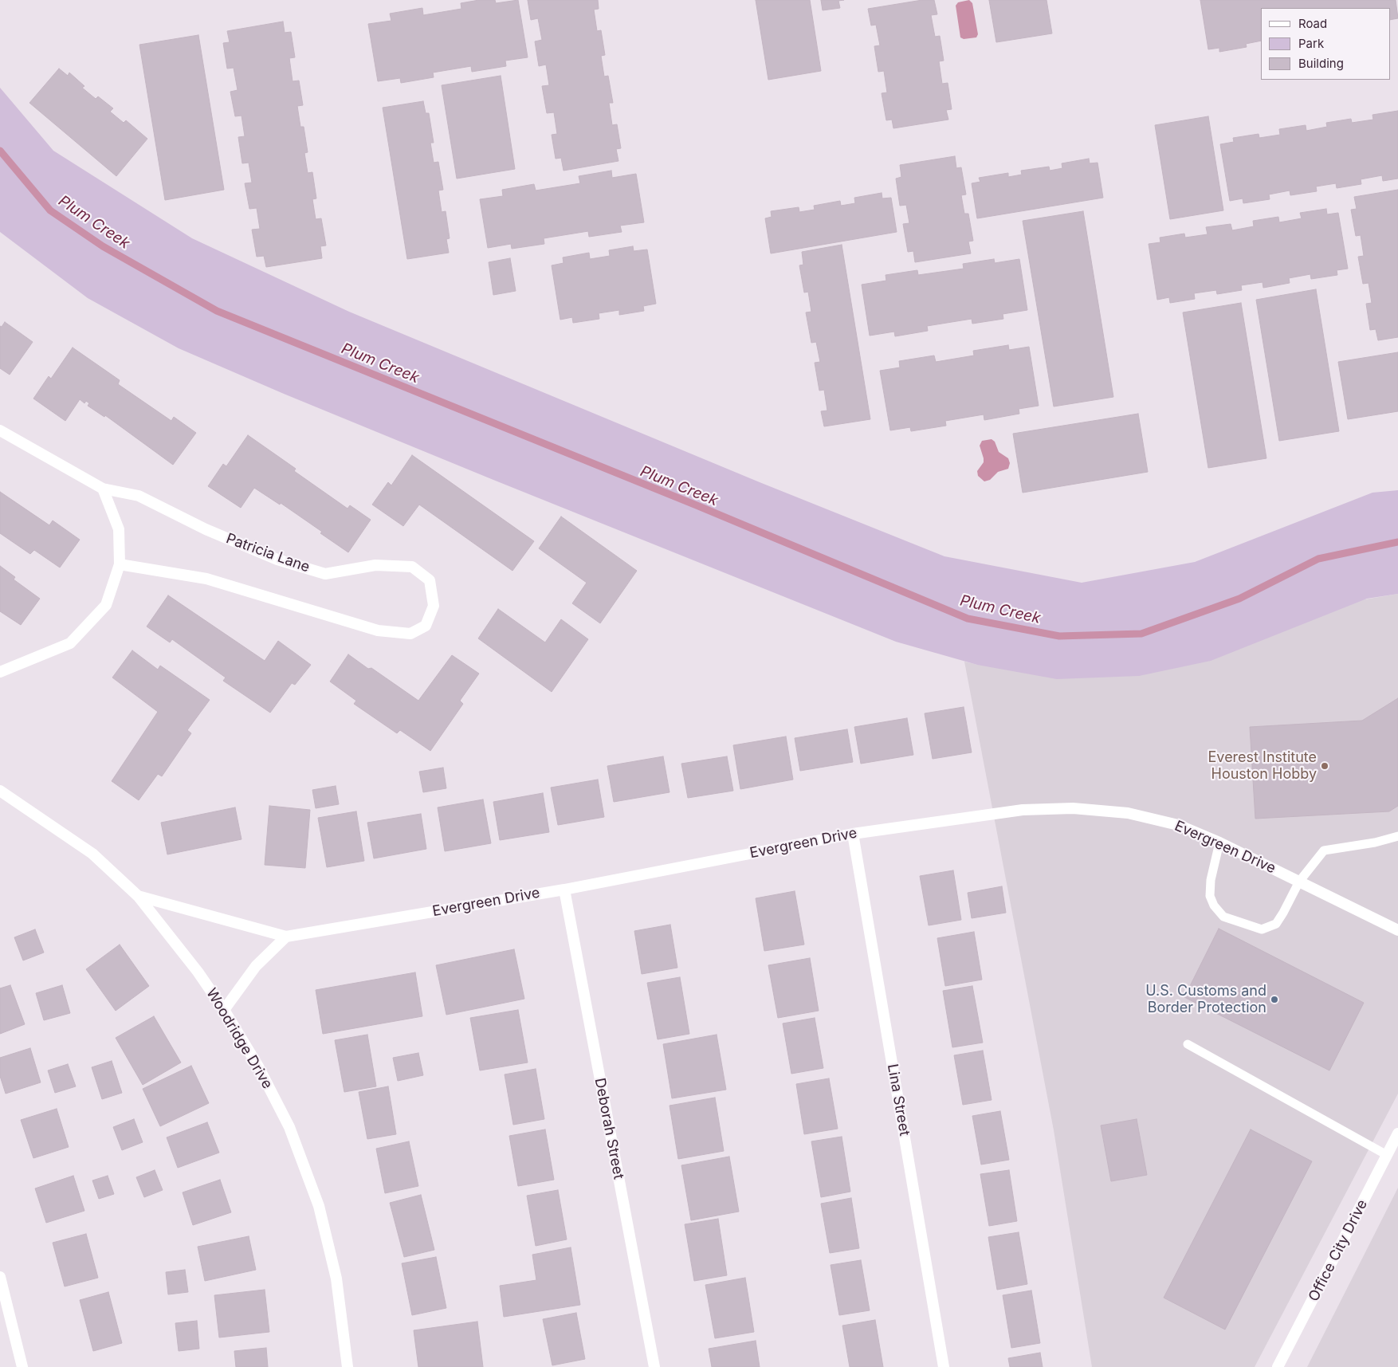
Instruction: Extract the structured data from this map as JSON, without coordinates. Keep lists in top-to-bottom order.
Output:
{
  "streets": {
    "street": [
      "Patricia Lane",
      "Evergreen Drive",
      "Woodridge Drive",
      "Lina Street",
      "Deborah Street",
      "Office City Drive"
    ]
  },
  "crossings": [
    ["Evergreen Drive", "Lina Street"],
    ["Evergreen Drive", "Deborah Street"]
  ],
  "water": ["Plum Creek"],
  "places": ["Everest Institute Houston Hobby", "U.S. Customs and Border Protection"],
  "legend": ["Road", "Park", "Building"]
}
